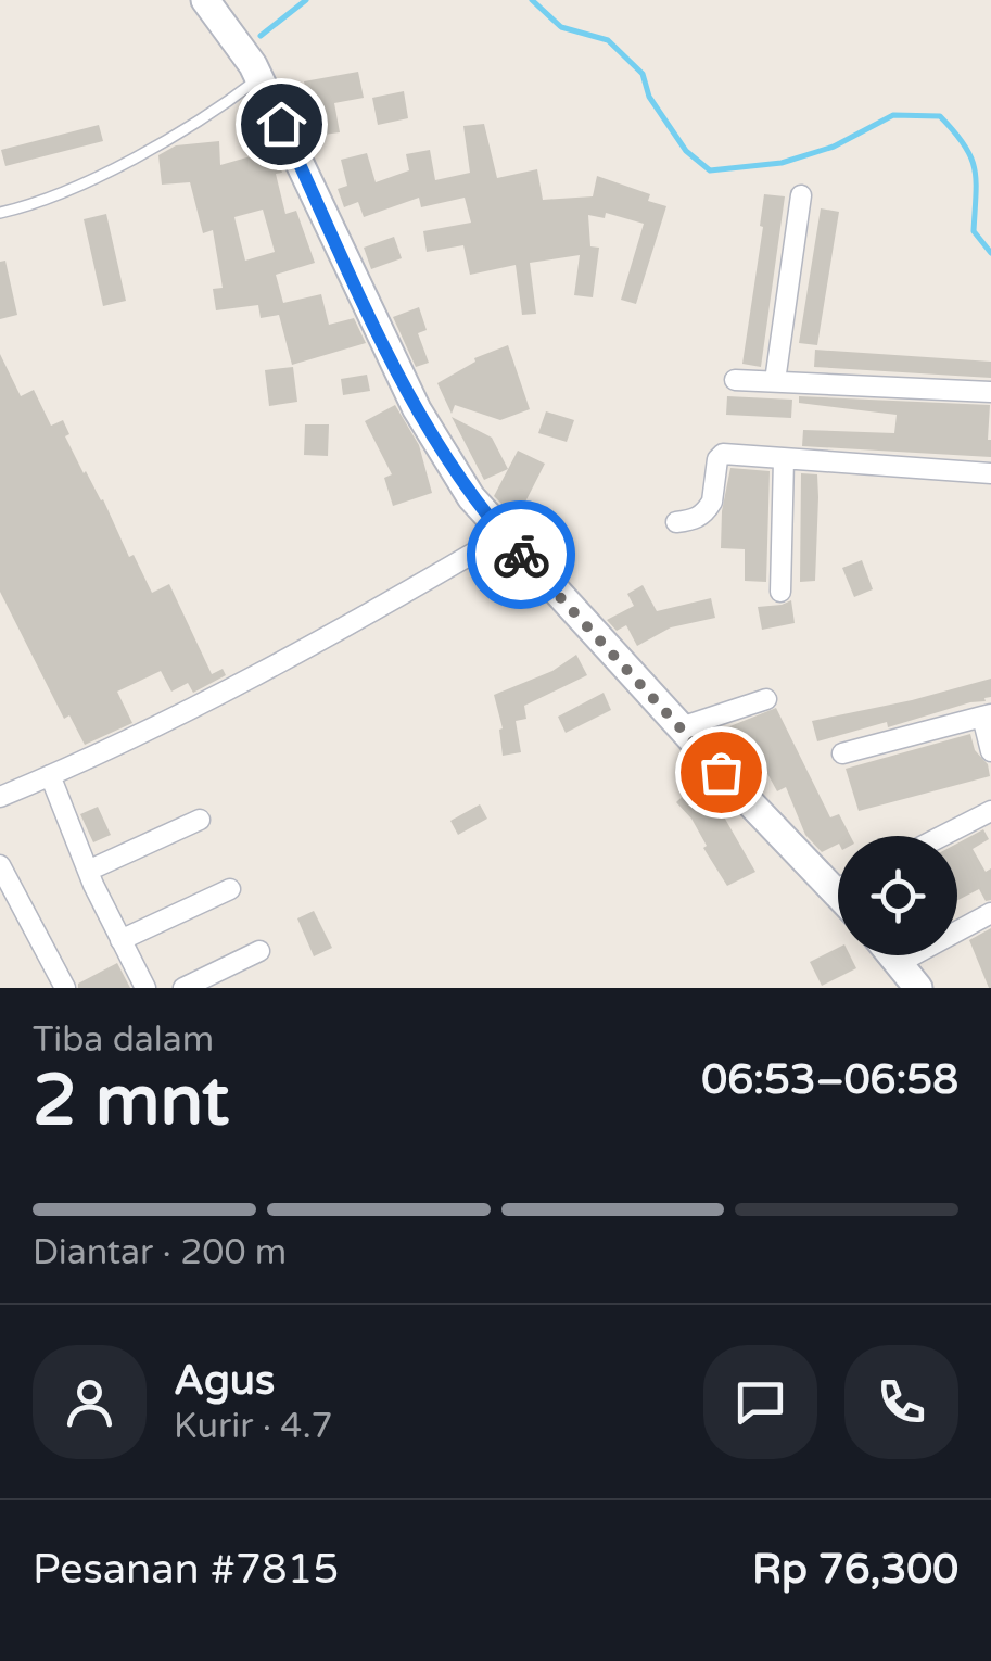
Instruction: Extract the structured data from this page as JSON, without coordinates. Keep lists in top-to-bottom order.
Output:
{
  "page": {
    "heading": ["2 mnt", "Tiba dalam", "06:53–06:58"],
    "panel": [
      "Agus",
      "Kurir · 4.7",
      "Pesanan #7815",
      "Rp 76,300"
    ],
    "bar": "Diantar · 200 m"
  }
}
